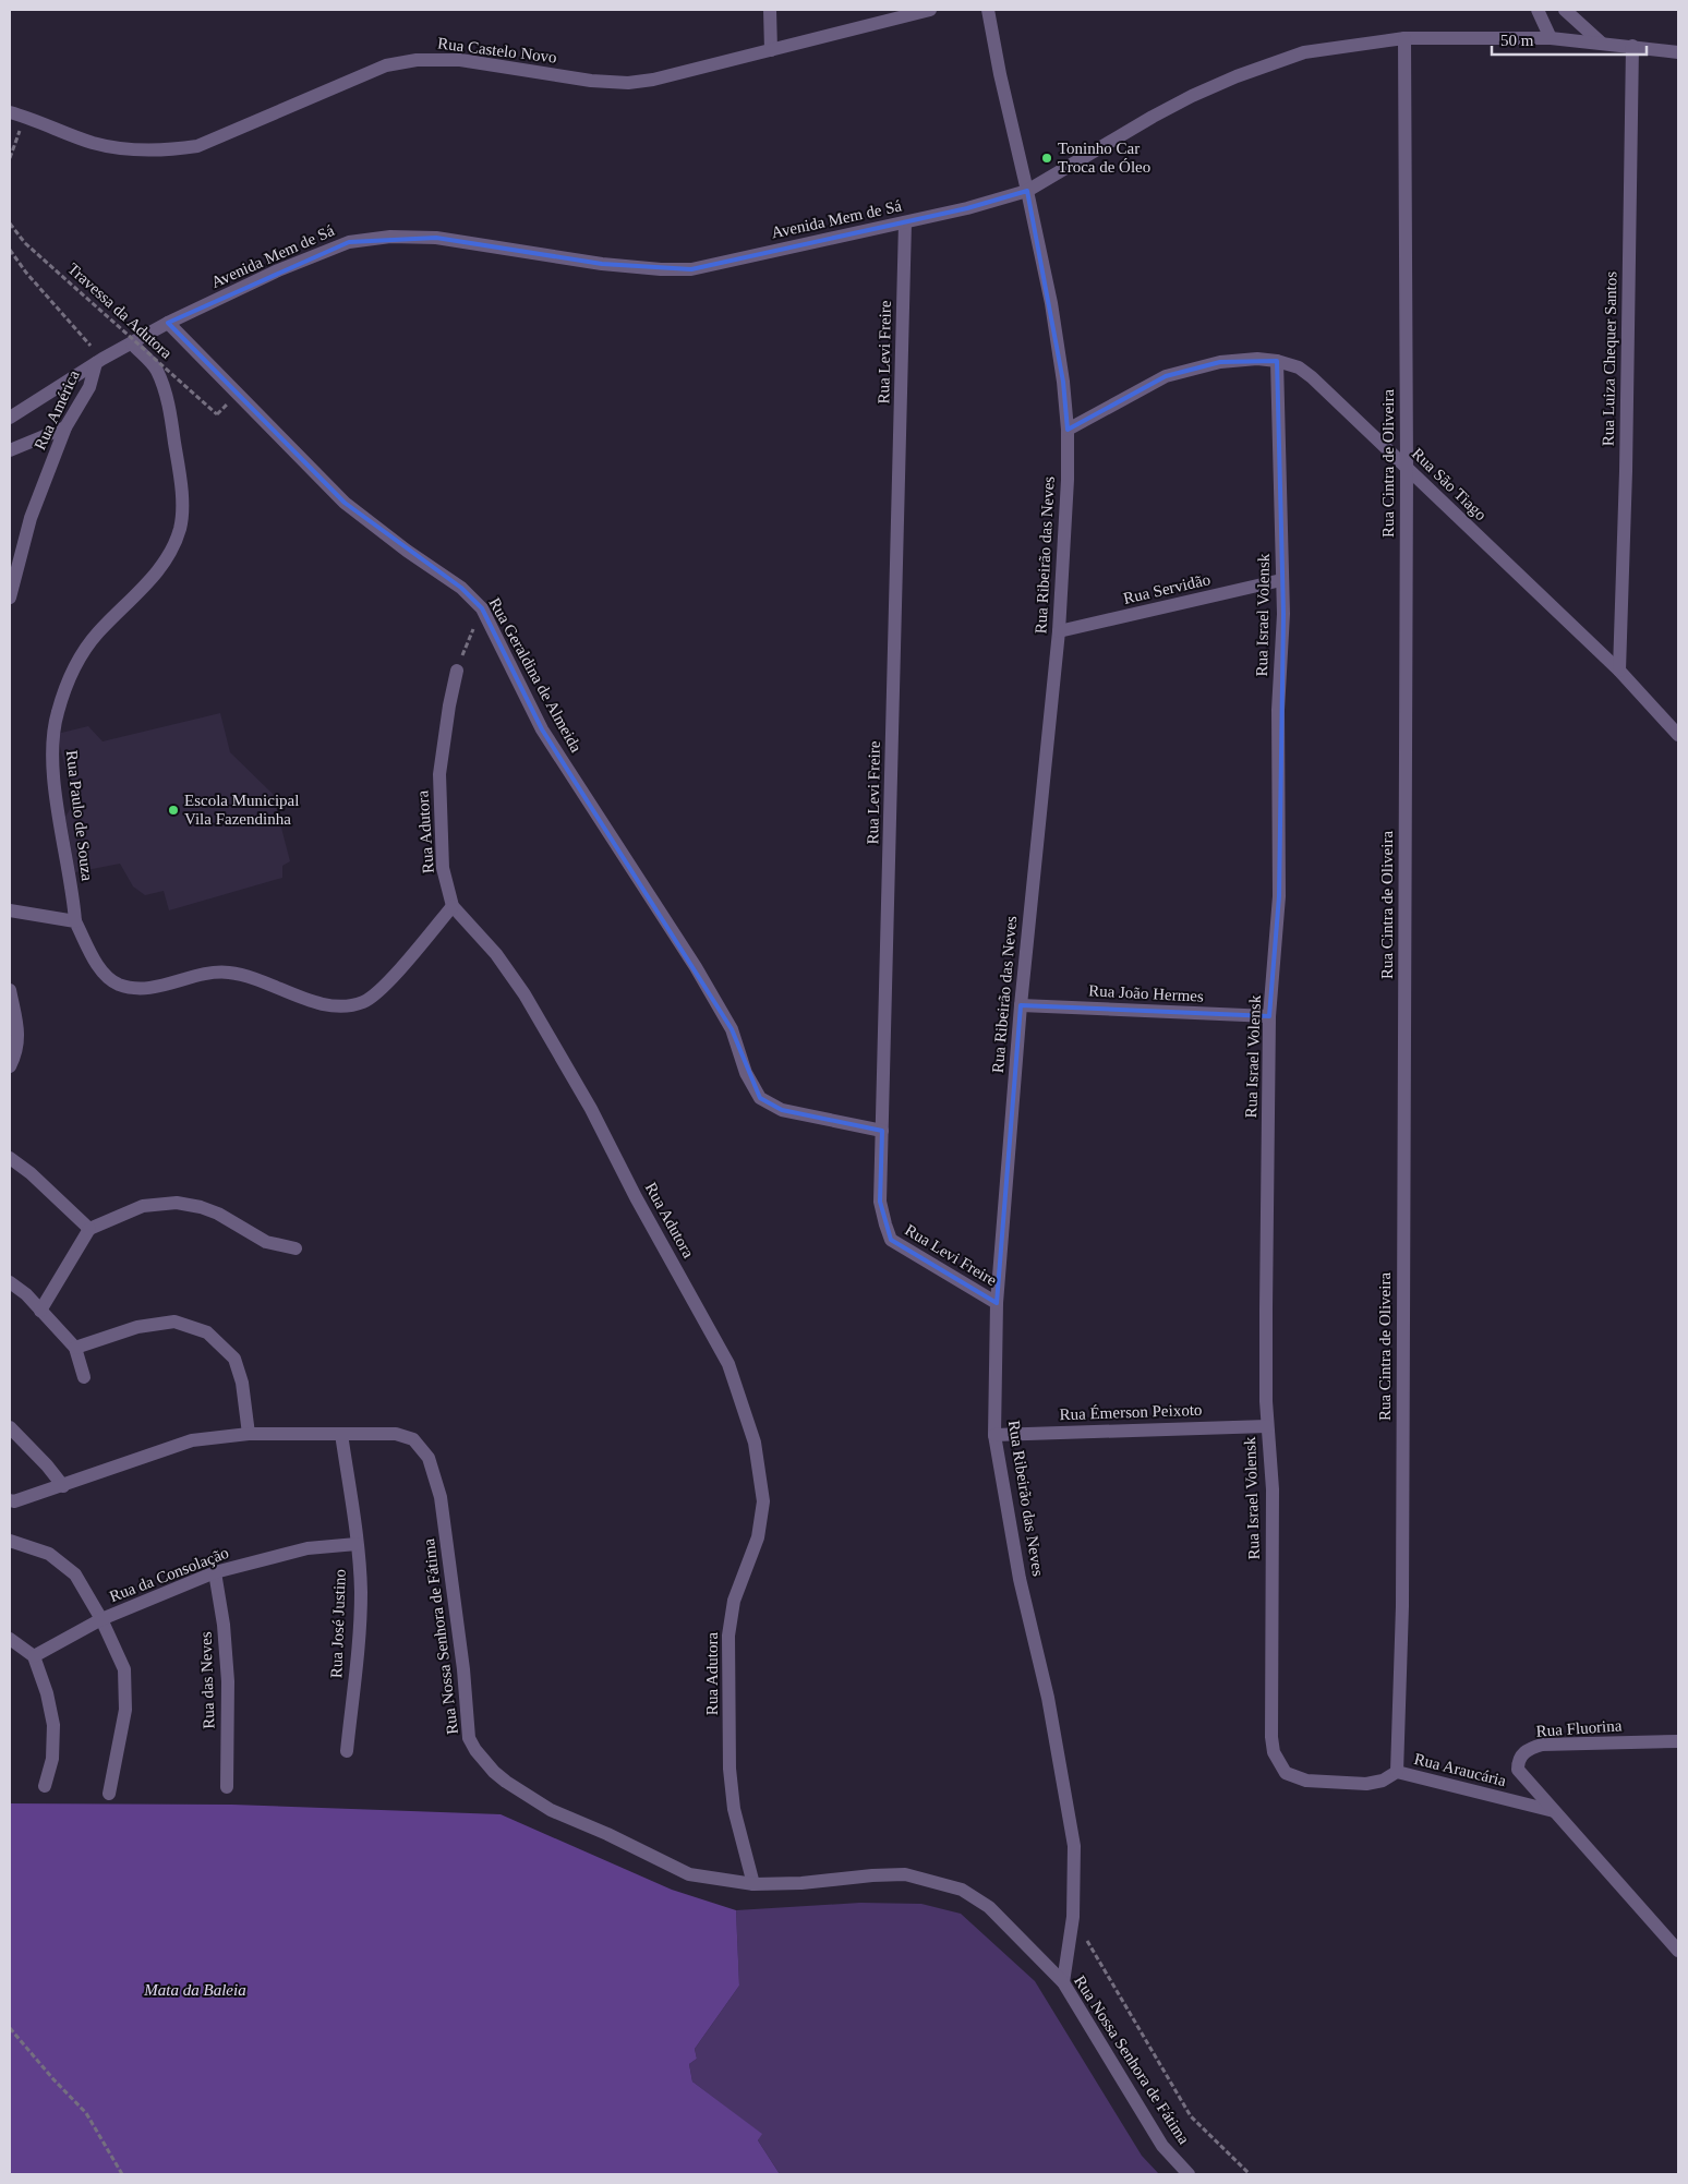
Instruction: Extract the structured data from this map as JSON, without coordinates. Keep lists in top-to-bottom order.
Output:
{
  "streets": {
    "street": [
      "Rua Castelo Novo",
      "Avenida Mem de Sá",
      "Rua Levi Freire",
      "Rua Luiza Chequer Santos",
      "Rua América",
      "Rua Cintra de Oliveira",
      "Rua São Tiago",
      "Rua Ribeirão das Neves",
      "Rua Servidão",
      "Rua Israel Volensk",
      "Rua Geraldina de Almeida",
      "Rua Paulo de Souza",
      "Rua Adutora",
      "Rua João Hermes",
      "Rua Émerson Peixoto",
      "Rua da Consolação",
      "Rua José Justino",
      "Rua Nossa Senhora de Fátima",
      "Rua das Neves",
      "Rua Fluorina",
      "Rua Araucária"
    ],
    "path": ["Travessa da Adutora"]
  },
  "crossings": [
    ["Avenida Mem de Sá", "Rua Levi Freire"],
    ["Avenida Mem de Sá", "Rua Luiza Chequer Santos"],
    ["Avenida Mem de Sá", "Rua América"],
    ["Avenida Mem de Sá", "Rua Cintra de Oliveira"],
    ["Avenida Mem de Sá", "Rua Ribeirão das Neves"],
    ["Avenida Mem de Sá", "Rua Geraldina de Almeida"],
    ["Avenida Mem de Sá", "Rua Paulo de Souza"],
    ["Rua Levi Freire", "Rua Ribeirão das Neves"],
    ["Rua Levi Freire", "Rua Geraldina de Almeida"],
    ["Rua Luiza Chequer Santos", "Rua São Tiago"],
    ["Rua Cintra de Oliveira", "Rua São Tiago"],
    ["Rua Cintra de Oliveira", "Rua Araucária"],
    ["Rua São Tiago", "Rua Ribeirão das Neves"],
    ["Rua São Tiago", "Rua Israel Volensk"],
    ["Rua Ribeirão das Neves", "Rua Servidão"],
    ["Rua Ribeirão das Neves", "Rua João Hermes"],
    ["Rua Ribeirão das Neves", "Rua Émerson Peixoto"],
    ["Rua Ribeirão das Neves", "Rua Nossa Senhora de Fátima"],
    ["Rua Servidão", "Rua Israel Volensk"],
    ["Rua Israel Volensk", "Rua João Hermes"],
    ["Rua Israel Volensk", "Rua Émerson Peixoto"],
    ["Rua Israel Volensk", "Rua Araucária"],
    ["Rua Paulo de Souza", "Rua Adutora"],
    ["Rua Adutora", "Rua Nossa Senhora de Fátima"],
    ["Rua da Consolação", "Rua José Justino"],
    ["Rua da Consolação", "Rua das Neves"],
    ["Rua José Justino", "Rua Nossa Senhora de Fátima"],
    ["Rua Fluorina", "Rua Araucária"]
  ],
  "parks": ["Mata da Baleia"],
  "places": ["Toninho Car Troca de Óleo", "Escola Municipal Vila Fazendinha"],
  "scale_bar": "50 m"
}
